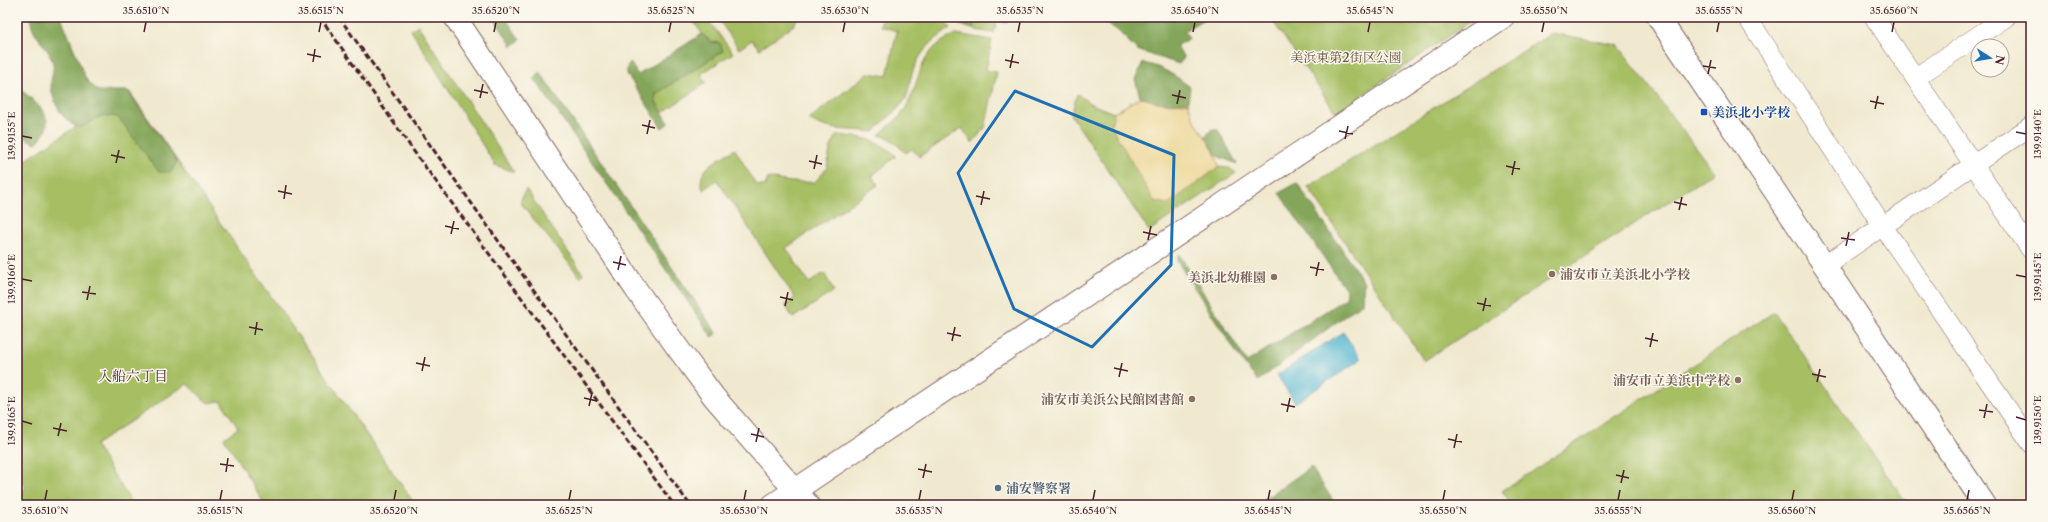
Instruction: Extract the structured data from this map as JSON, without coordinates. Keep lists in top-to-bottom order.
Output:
{
  "districts": ["入船六丁目"],
  "parks": ["美浜東第2街区公園"],
  "places": {
    "transit": ["美浜北小学校"],
    "other": [
      "浦安市立美浜北小学校",
      "美浜北幼稚園",
      "浦安市立美浜中学校",
      "浦安市美浜公民館図書館",
      "浦安警察署"
    ]
  },
  "north": "right",
  "coordinates": [
    "35.6510°N",
    "35.6515°N",
    "35.6520°N",
    "35.6525°N",
    "35.6530°N",
    "35.6535°N",
    "35.6540°N",
    "35.6545°N",
    "35.6550°N",
    "35.6555°N",
    "35.6560°N",
    "139.9140°E",
    "139.9155°E",
    "139.9145°E",
    "139.9160°E",
    "139.9150°E",
    "139.9165°E",
    "35.6565°N"
  ]
}
